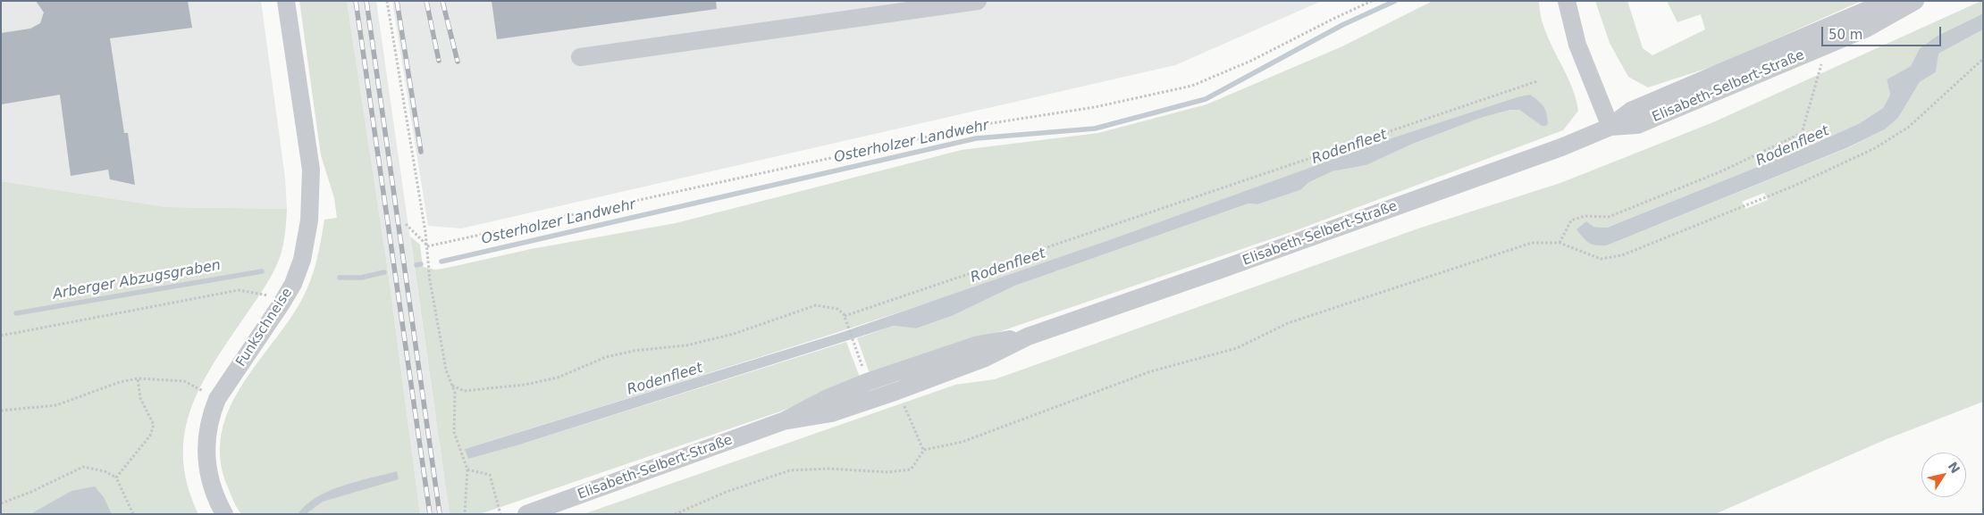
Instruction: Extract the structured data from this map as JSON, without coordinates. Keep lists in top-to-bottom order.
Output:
{
  "streets": {
    "street": ["Elisabeth-Selbert-Straße", "Funkschneise"]
  },
  "water": ["Osterholzer Landwehr", "Rodenfleet", "Arberger Abzugsgraben"],
  "scale_bar": "50 m",
  "north": "top right"
}
